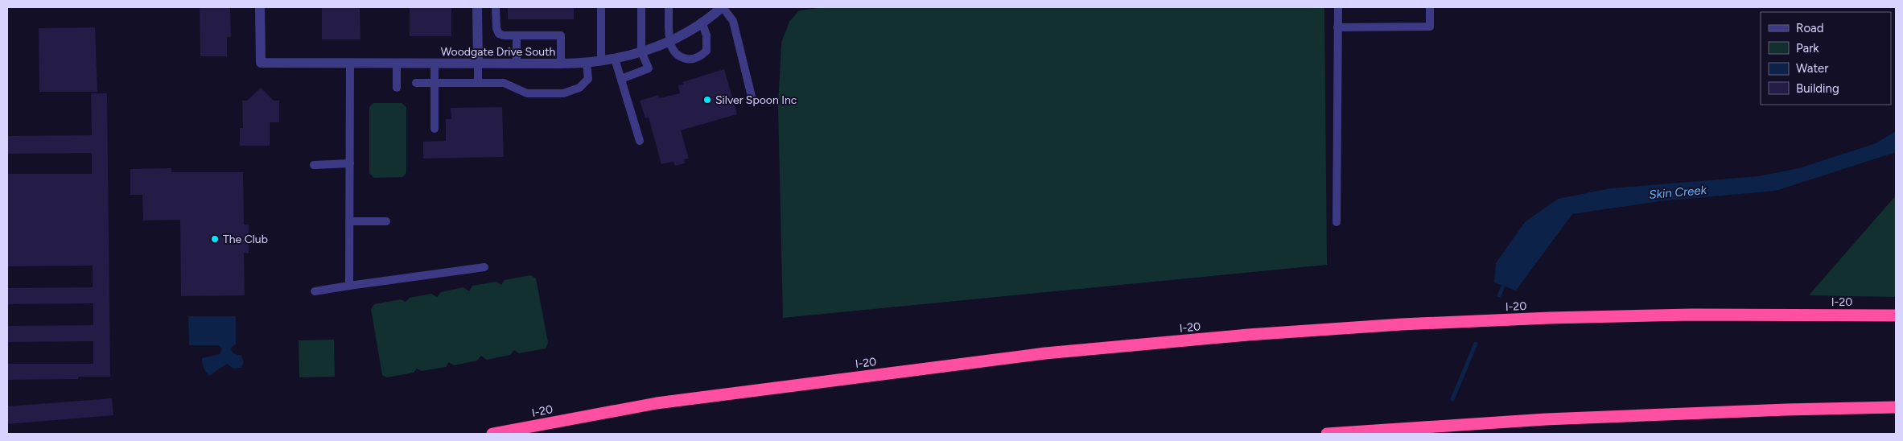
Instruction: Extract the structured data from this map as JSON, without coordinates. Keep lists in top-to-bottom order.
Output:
{
  "streets": {
    "highway": ["I-20"],
    "street": ["Woodgate Drive South"]
  },
  "water": ["Skin Creek"],
  "places": ["Silver Spoon Inc", "The Club"],
  "legend": [
    "Road",
    "Park",
    "Water",
    "Building"
  ]
}
